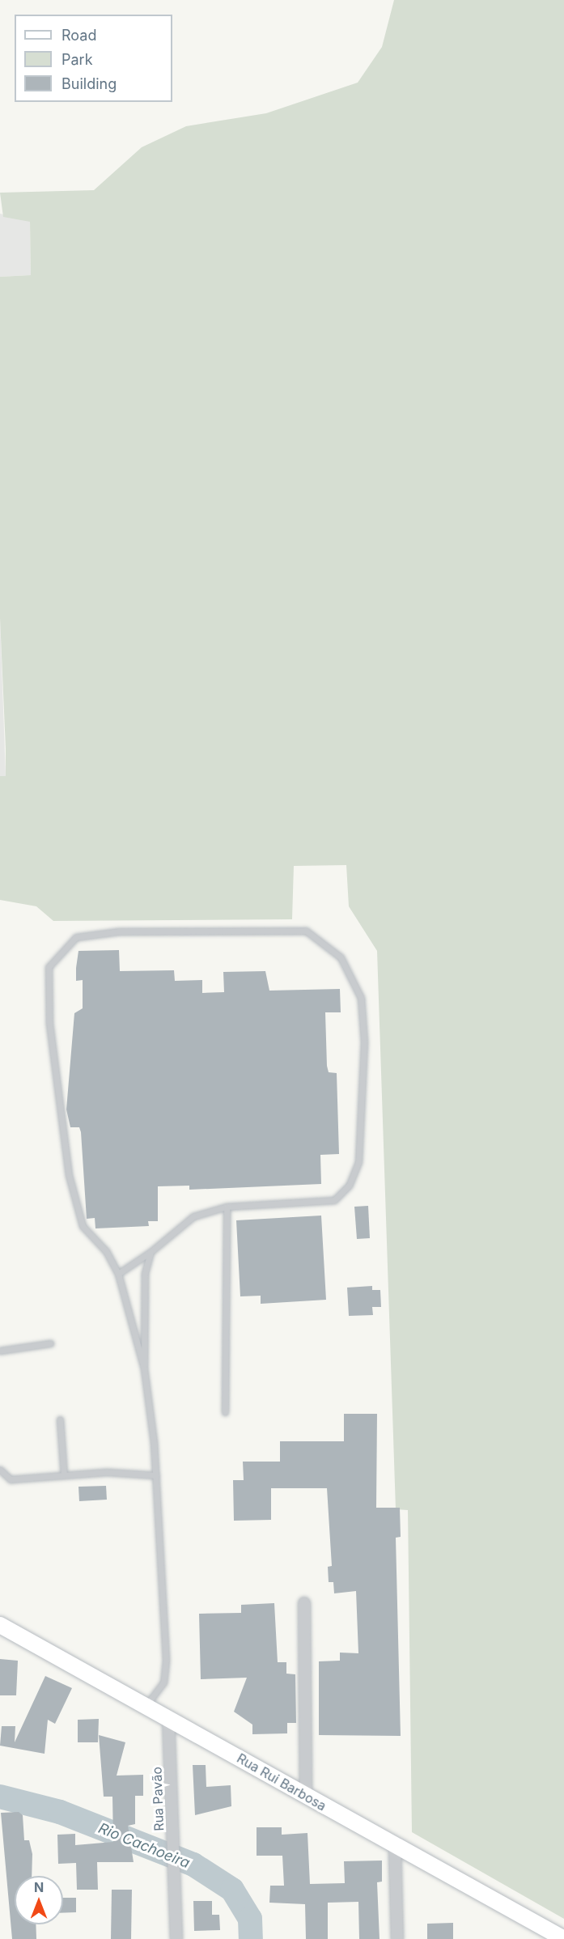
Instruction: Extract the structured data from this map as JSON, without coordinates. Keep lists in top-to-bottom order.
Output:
{
  "streets": {
    "main road": ["Rua Rui Barbosa"],
    "street": ["Rua Pavão"]
  },
  "crossings": [
    ["Rua Rui Barbosa", "Rua Pavão"]
  ],
  "water": ["Rio Cachoeira"],
  "legend": ["Road", "Park", "Building"],
  "north": "top"
}
